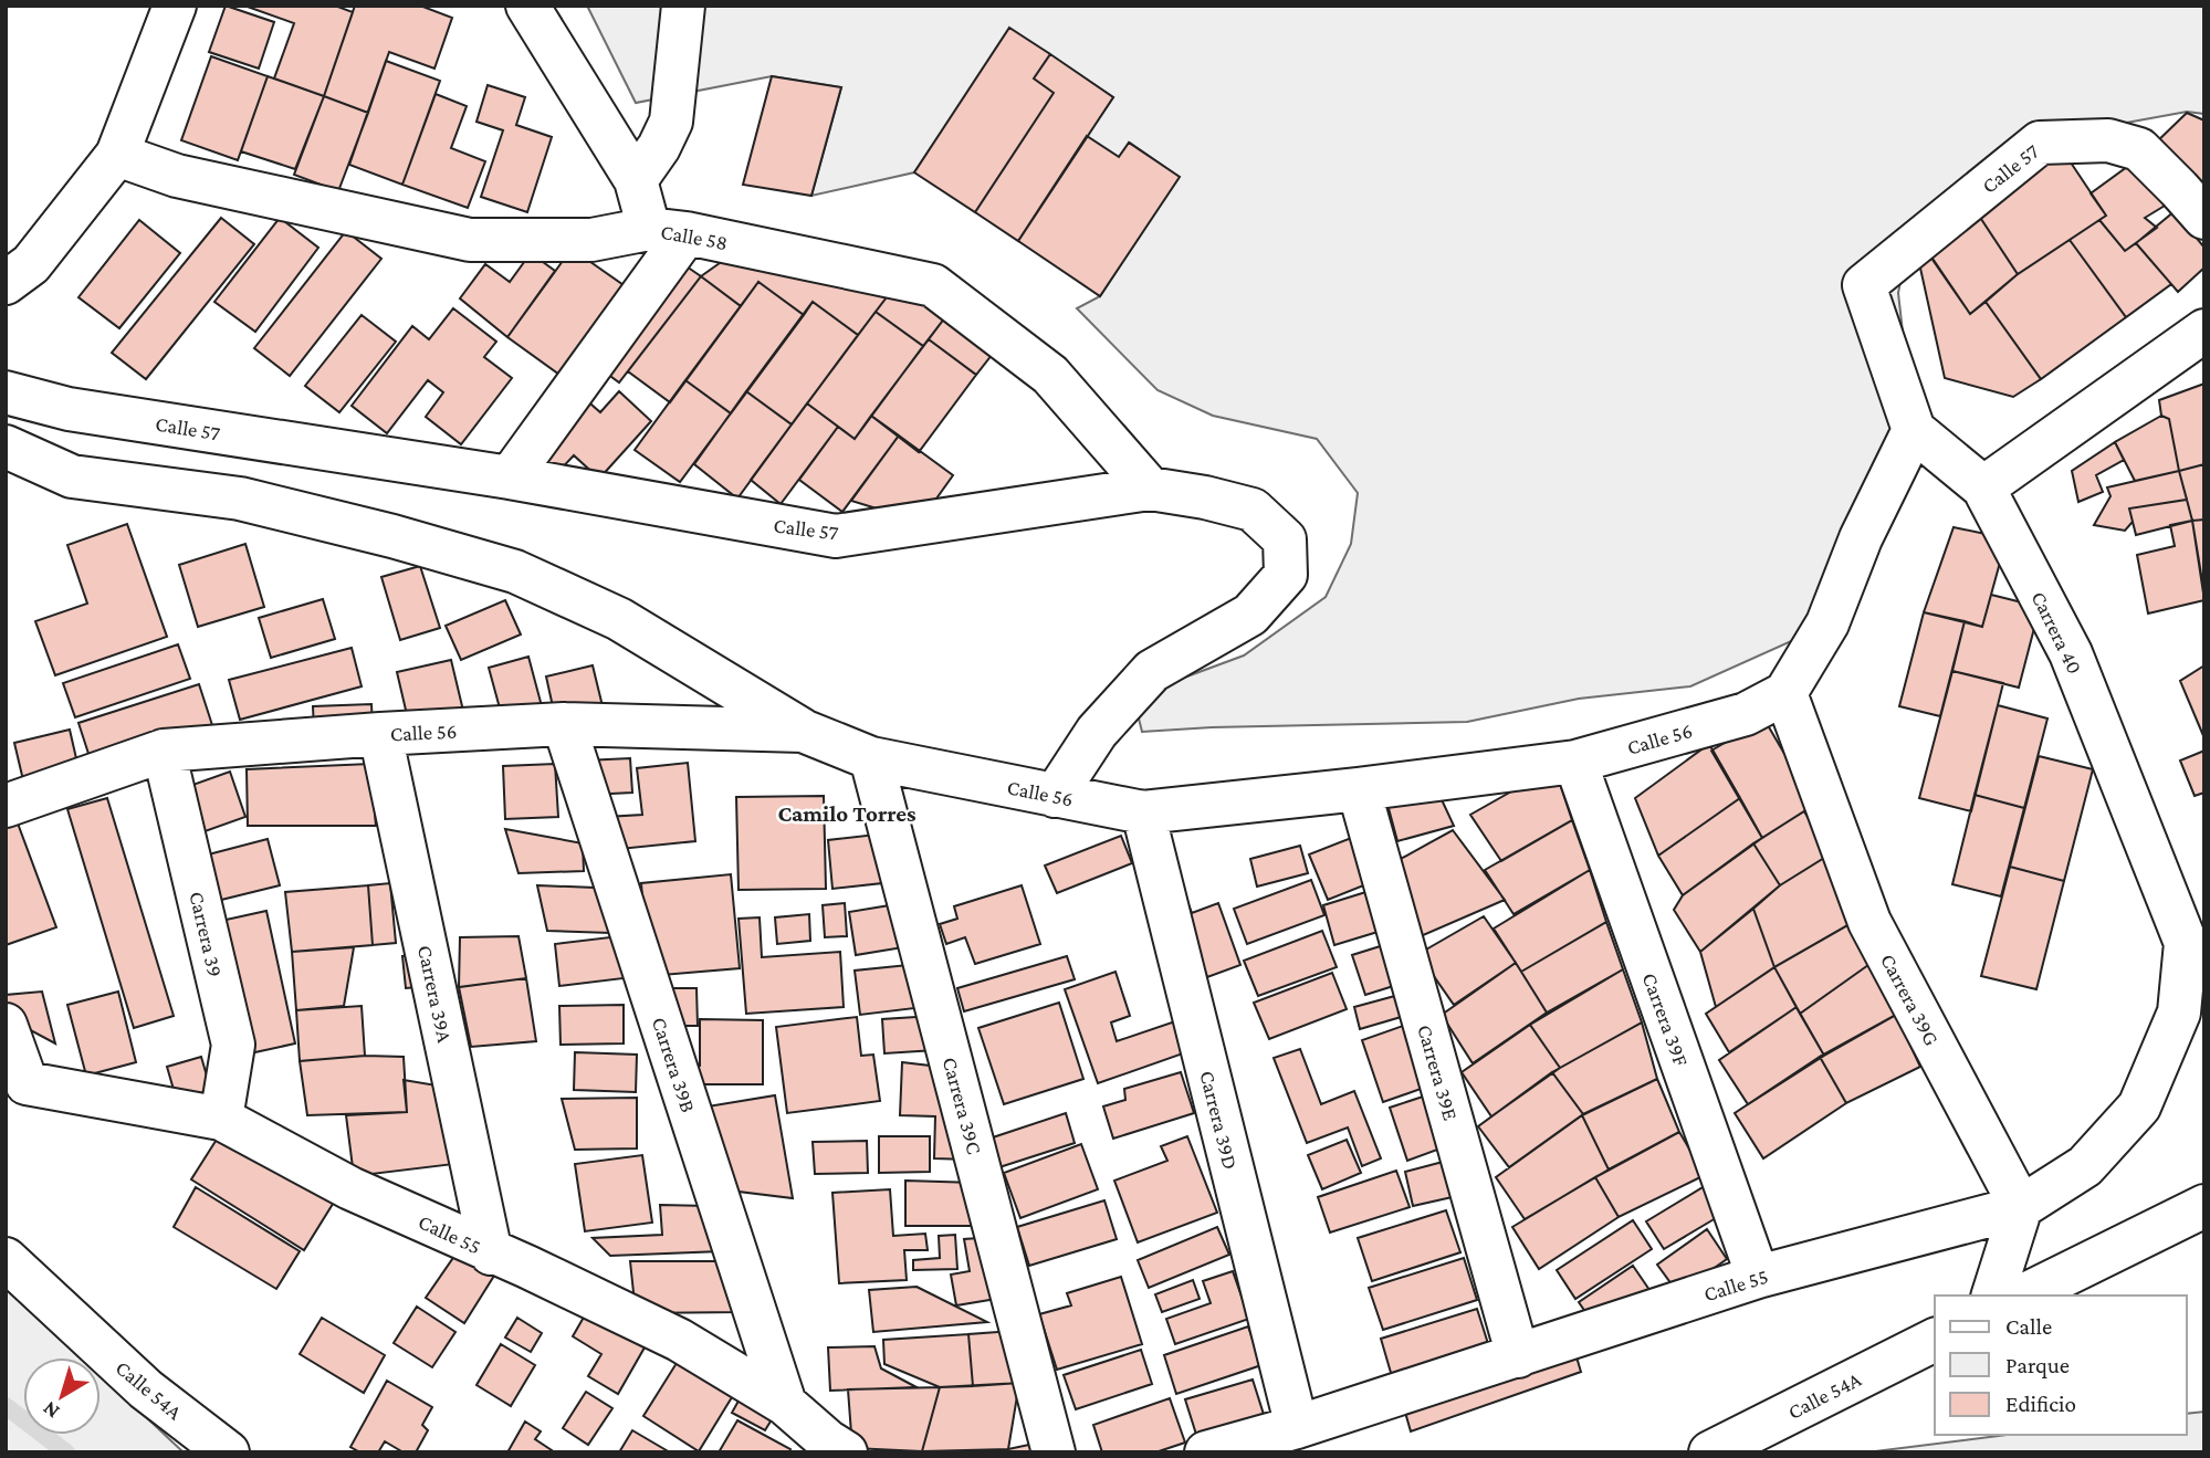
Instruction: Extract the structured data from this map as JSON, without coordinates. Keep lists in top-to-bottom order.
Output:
{
  "streets": {
    "street": [
      "Calle 57",
      "Calle 58",
      "Carrera 40",
      "Calle 56",
      "Carrera 39",
      "Carrera 39A",
      "Carrera 39G",
      "Carrera 39F",
      "Carrera 39B",
      "Carrera 39E",
      "Carrera 39C",
      "Carrera 39D",
      "Calle 55",
      "Calle 54A"
    ]
  },
  "crossings": [
    ["Calle 57", "Calle 58"],
    ["Calle 57", "Carrera 40"],
    ["Calle 57", "Calle 56"],
    ["Carrera 40", "Calle 55"],
    ["Calle 56", "Carrera 39"],
    ["Calle 56", "Carrera 39A"],
    ["Calle 56", "Carrera 39G"],
    ["Calle 56", "Carrera 39F"],
    ["Calle 56", "Carrera 39B"],
    ["Calle 56", "Carrera 39E"],
    ["Calle 56", "Carrera 39C"],
    ["Calle 56", "Carrera 39D"],
    ["Carrera 39", "Calle 55"],
    ["Carrera 39A", "Calle 55"],
    ["Carrera 39G", "Calle 55"],
    ["Carrera 39F", "Calle 55"],
    ["Carrera 39B", "Calle 55"],
    ["Carrera 39E", "Calle 55"],
    ["Carrera 39D", "Calle 55"]
  ],
  "districts": ["Camilo Torres"],
  "legend": ["Calle", "Parque", "Edificio"],
  "north": "bottom left"
}
